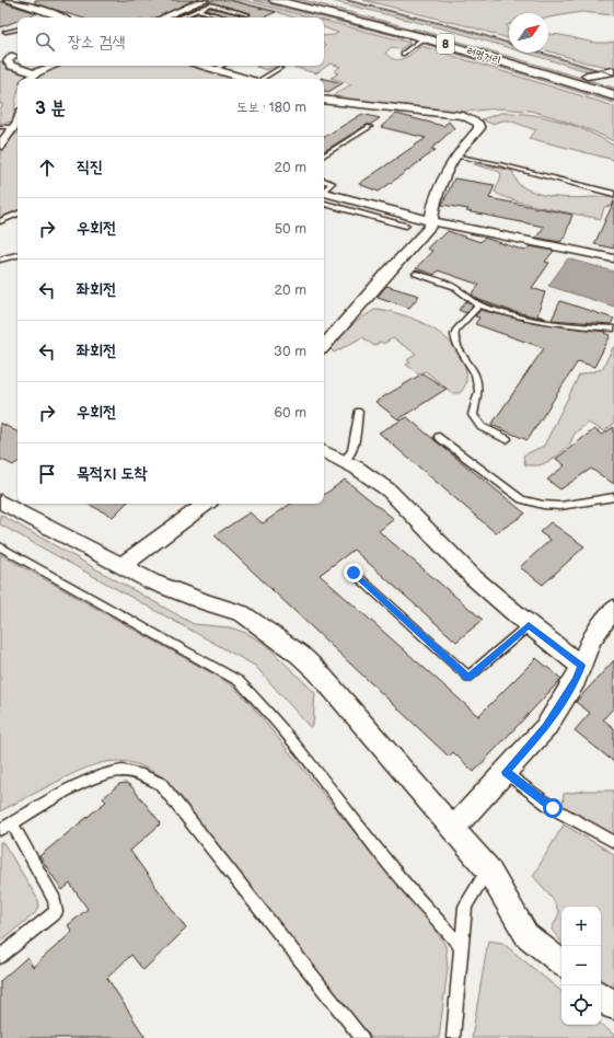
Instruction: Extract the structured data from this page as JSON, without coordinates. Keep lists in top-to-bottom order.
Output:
{
  "streets": {
    "highway": ["8", "려명거리"]
  },
  "north": "top right",
  "page": {
    "search": "장소 검색",
    "heading": ["3 분", "도보 · 180 m"],
    "list": [
      ["직진", "20 m"],
      ["우회전", "50 m"],
      ["좌회전", "20 m"],
      ["좌회전", "30 m"],
      ["우회전", "60 m"],
      "목적지 도착"
    ],
    "map_buttons": ["+", "−"]
  }
}
